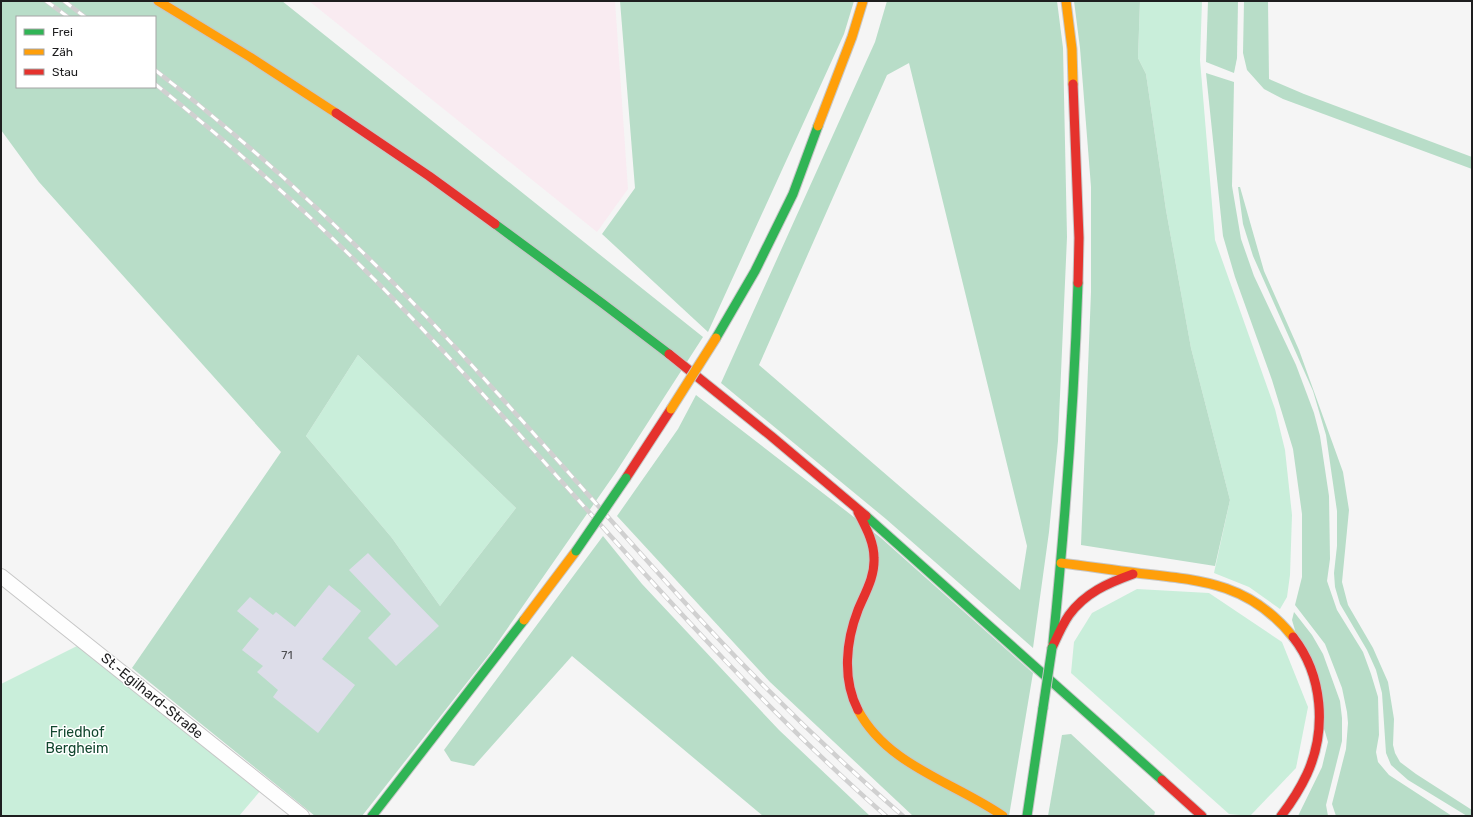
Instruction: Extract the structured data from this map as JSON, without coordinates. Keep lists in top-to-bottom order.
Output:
{
  "streets": {
    "street": ["St.-Egilhard-Straße"]
  },
  "parks": ["Friedhof Bergheim"],
  "house_numbers": ["71"],
  "legend": ["Frei", "Zäh", "Stau"]
}
